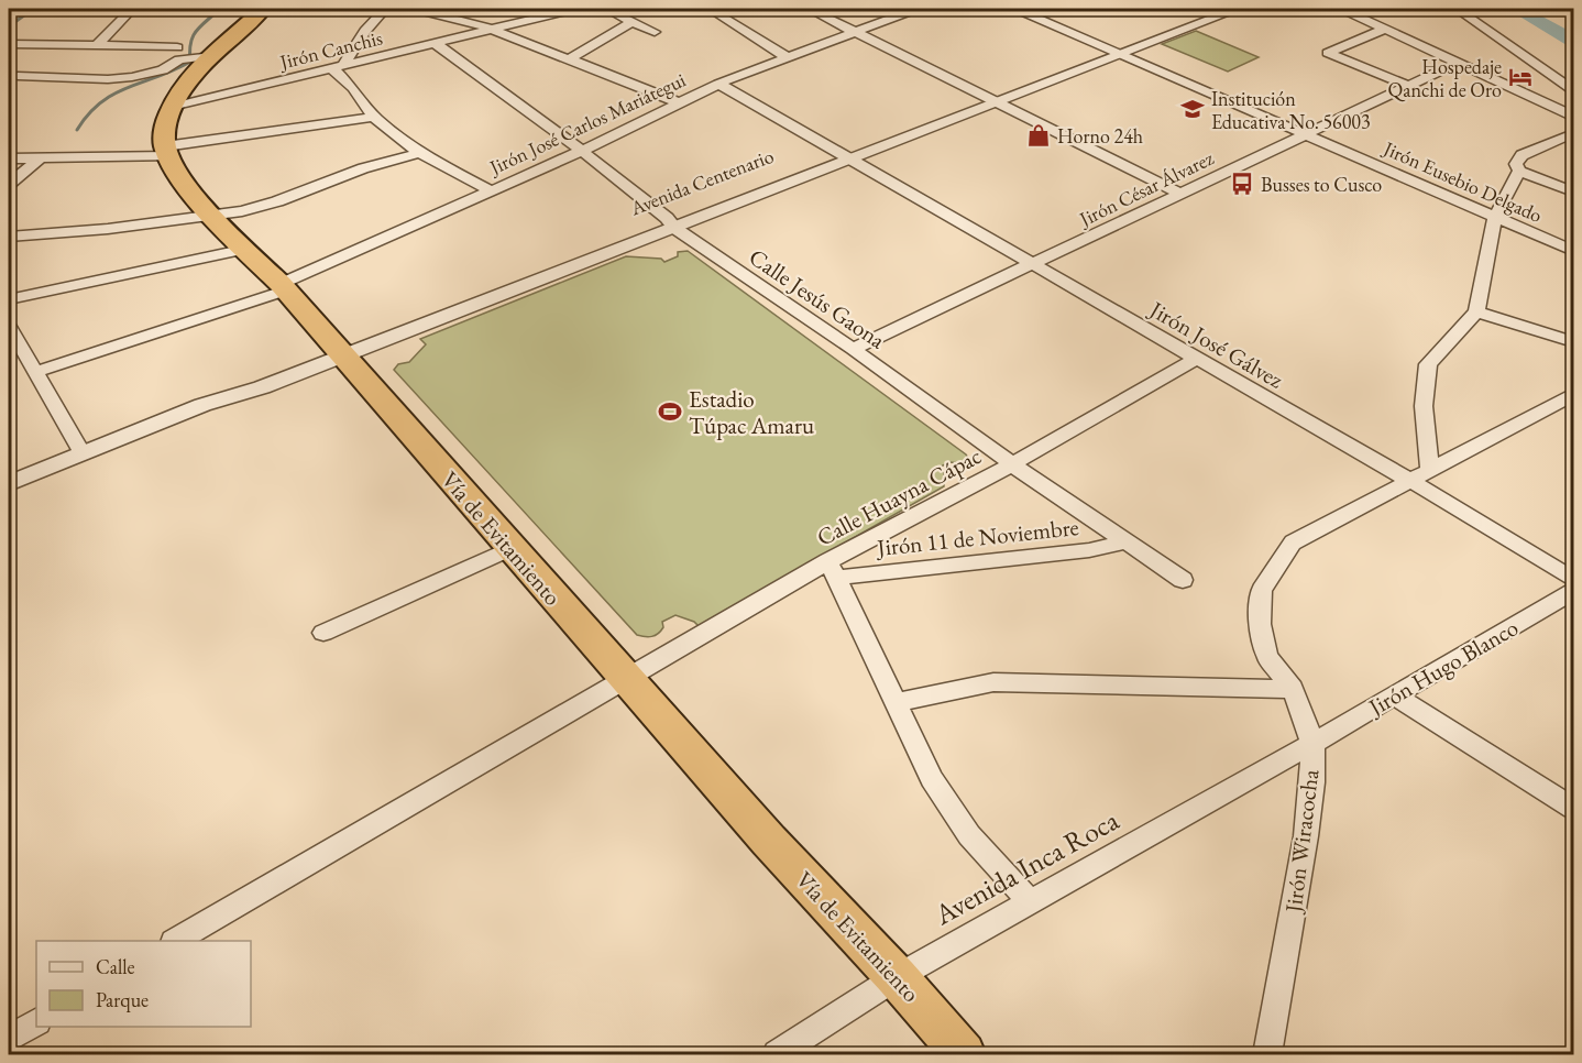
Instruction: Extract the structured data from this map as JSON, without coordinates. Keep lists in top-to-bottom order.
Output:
{
  "streets": {
    "highway": ["Vía de Evitamiento"],
    "street": [
      "Jirón Canchis",
      "Jirón José Carlos Mariátegui",
      "Jirón Eusebio Delgado",
      "Jirón César Álvarez",
      "Calle Jesús Gaona",
      "Jirón José Gálvez",
      "Calle Huayna Cápac",
      "Jirón 11 de Noviembre",
      "Jirón Hugo Blanco",
      "Jirón Wiracocha",
      "Avenida Inca Roca"
    ]
  },
  "crossings": [
    ["Jirón Canchis", "Calle Jesús Gaona"],
    ["Jirón José Carlos Mariátegui", "Calle Jesús Gaona"],
    ["Jirón José Carlos Mariátegui", "Jirón José Gálvez"],
    ["Jirón José Carlos Mariátegui", "Vía de Evitamiento"],
    ["Jirón Eusebio Delgado", "Jirón César Álvarez"],
    ["Jirón César Álvarez", "Calle Jesús Gaona"],
    ["Jirón César Álvarez", "Jirón José Gálvez"],
    ["Calle Jesús Gaona", "Calle Huayna Cápac"],
    ["Calle Jesús Gaona", "Jirón 11 de Noviembre"],
    ["Jirón José Gálvez", "Calle Huayna Cápac"],
    ["Jirón José Gálvez", "Jirón Wiracocha"],
    ["Calle Huayna Cápac", "Jirón 11 de Noviembre"],
    ["Calle Huayna Cápac", "Vía de Evitamiento"],
    ["Vía de Evitamiento", "Avenida Inca Roca"],
    ["Jirón Hugo Blanco", "Jirón Wiracocha"],
    ["Jirón Hugo Blanco", "Avenida Inca Roca"],
    ["Jirón Wiracocha", "Avenida Inca Roca"]
  ],
  "places": {
    "hotel": ["Hospedaje Qanchi de Oro"],
    "school or university": ["Institución Educativa No. 56003"],
    "shop": ["Horno 24h"],
    "bus stop": ["Busses to Cusco"],
    "sports": ["Estadio Túpac Amaru"]
  },
  "legend": ["Calle", "Parque"]
}
